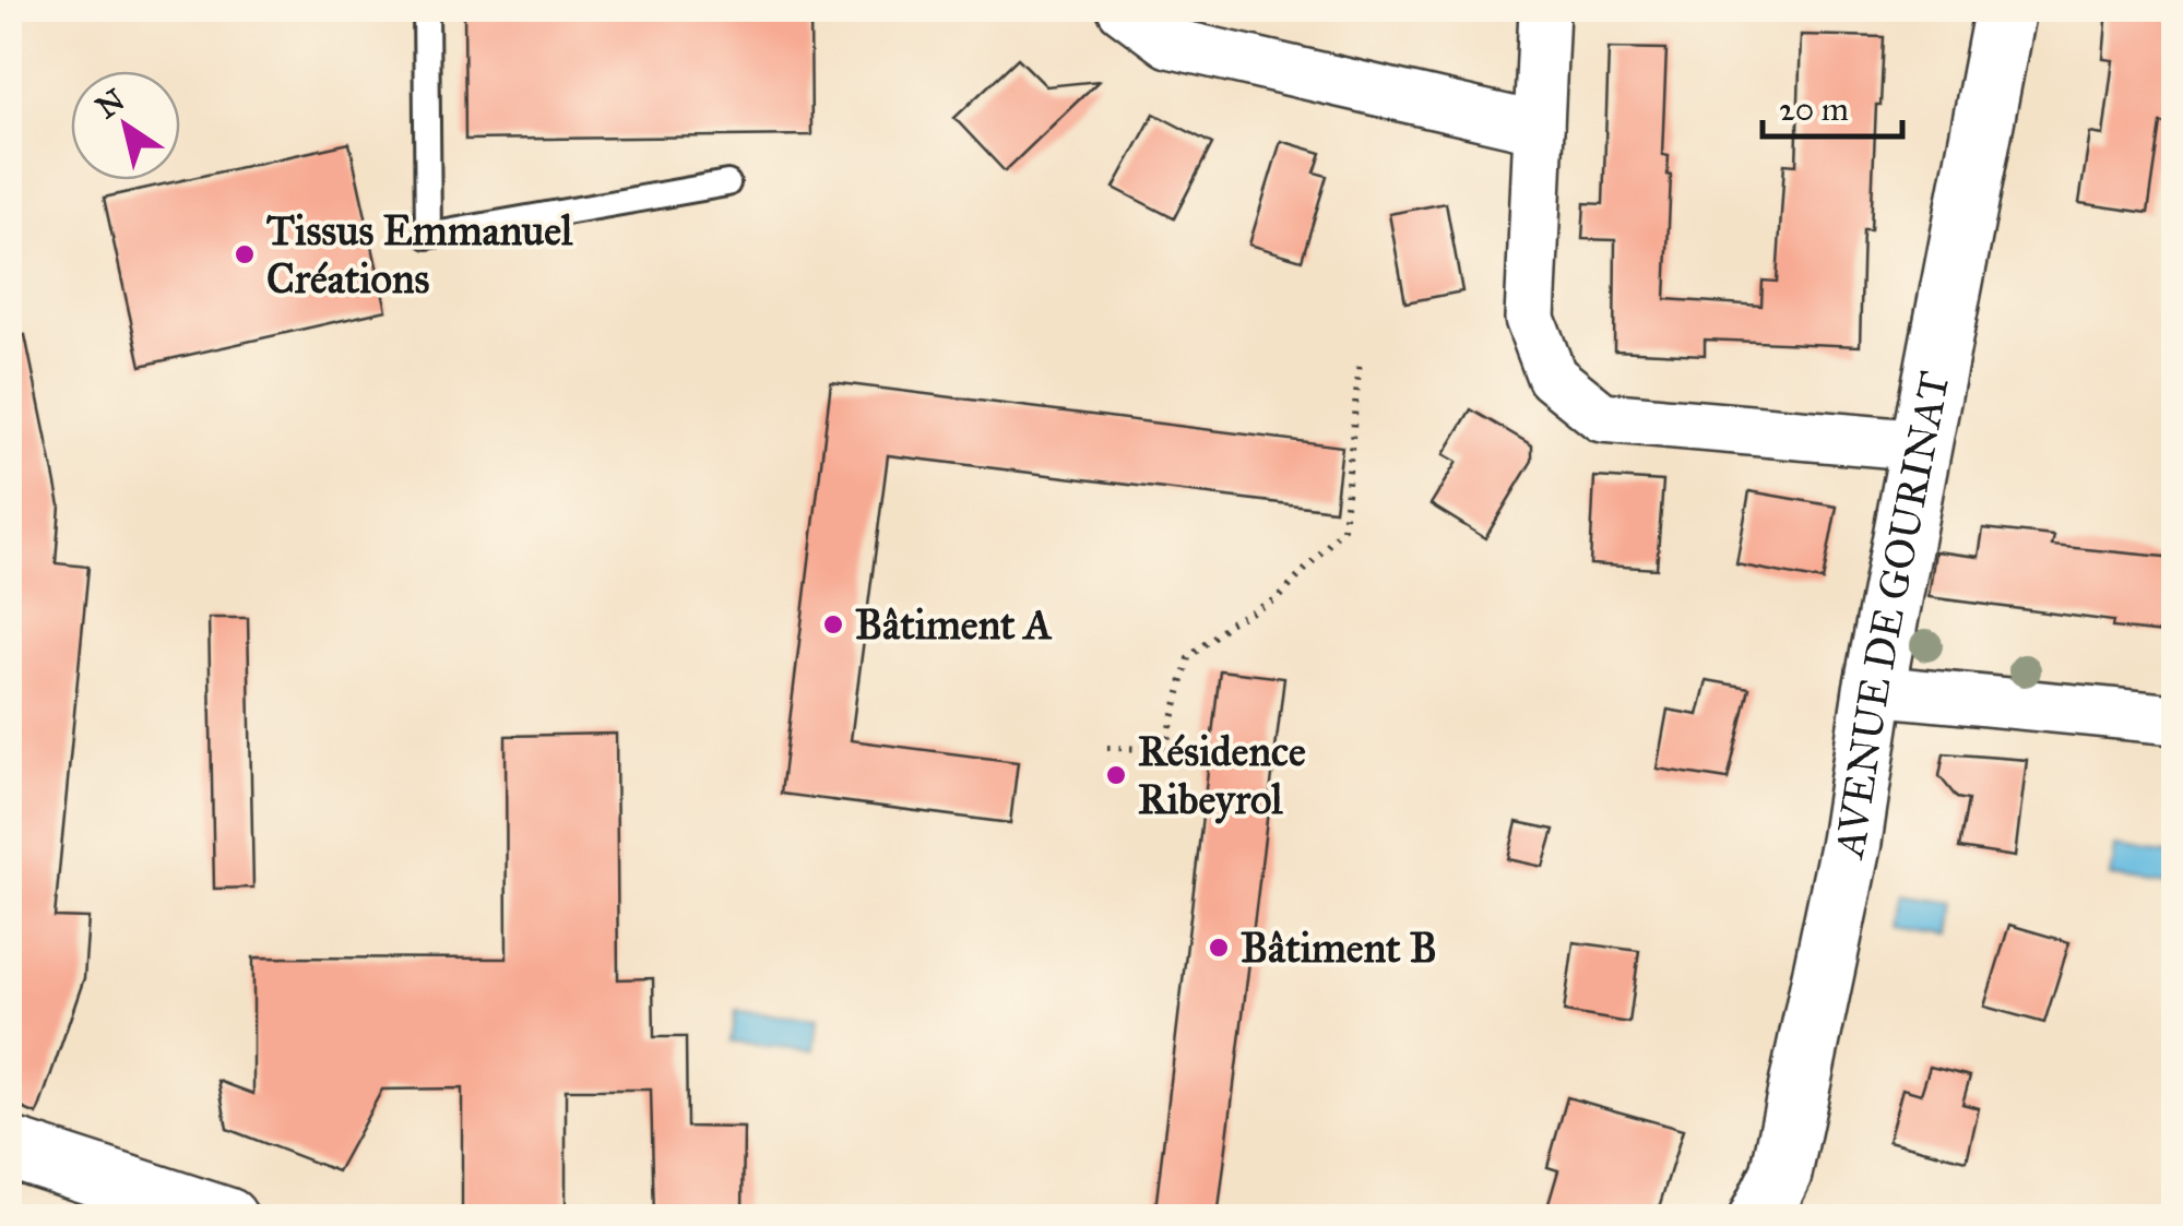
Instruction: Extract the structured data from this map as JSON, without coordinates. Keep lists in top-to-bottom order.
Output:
{
  "streets": {
    "street": ["AVENUE DE GOURINAT"]
  },
  "places": [
    "Tissus Emmanuel Créations",
    "Bâtiment A",
    "Résidence Ribeyrol",
    "Bâtiment B"
  ],
  "scale_bar": "20 m",
  "north": "top left"
}
